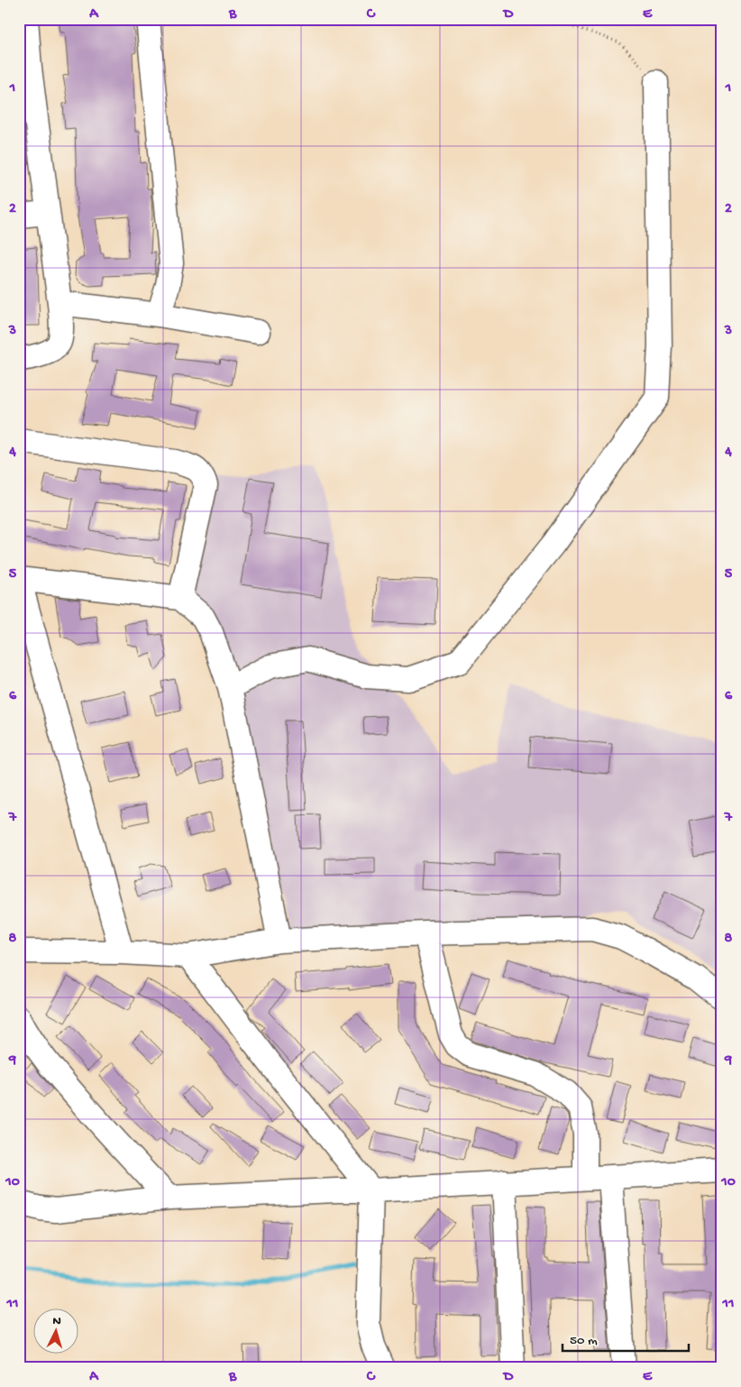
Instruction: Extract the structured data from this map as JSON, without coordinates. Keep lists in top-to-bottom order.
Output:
{
  "scale_bar": "50 m",
  "north": "top",
  "grid": {
    "columns": [
      "A",
      "B",
      "C",
      "D",
      "E"
    ],
    "rows": [
      "1",
      "2",
      "3",
      "4",
      "5",
      "6",
      "7",
      "8",
      "9",
      "10",
      "11"
    ]
  }
}
